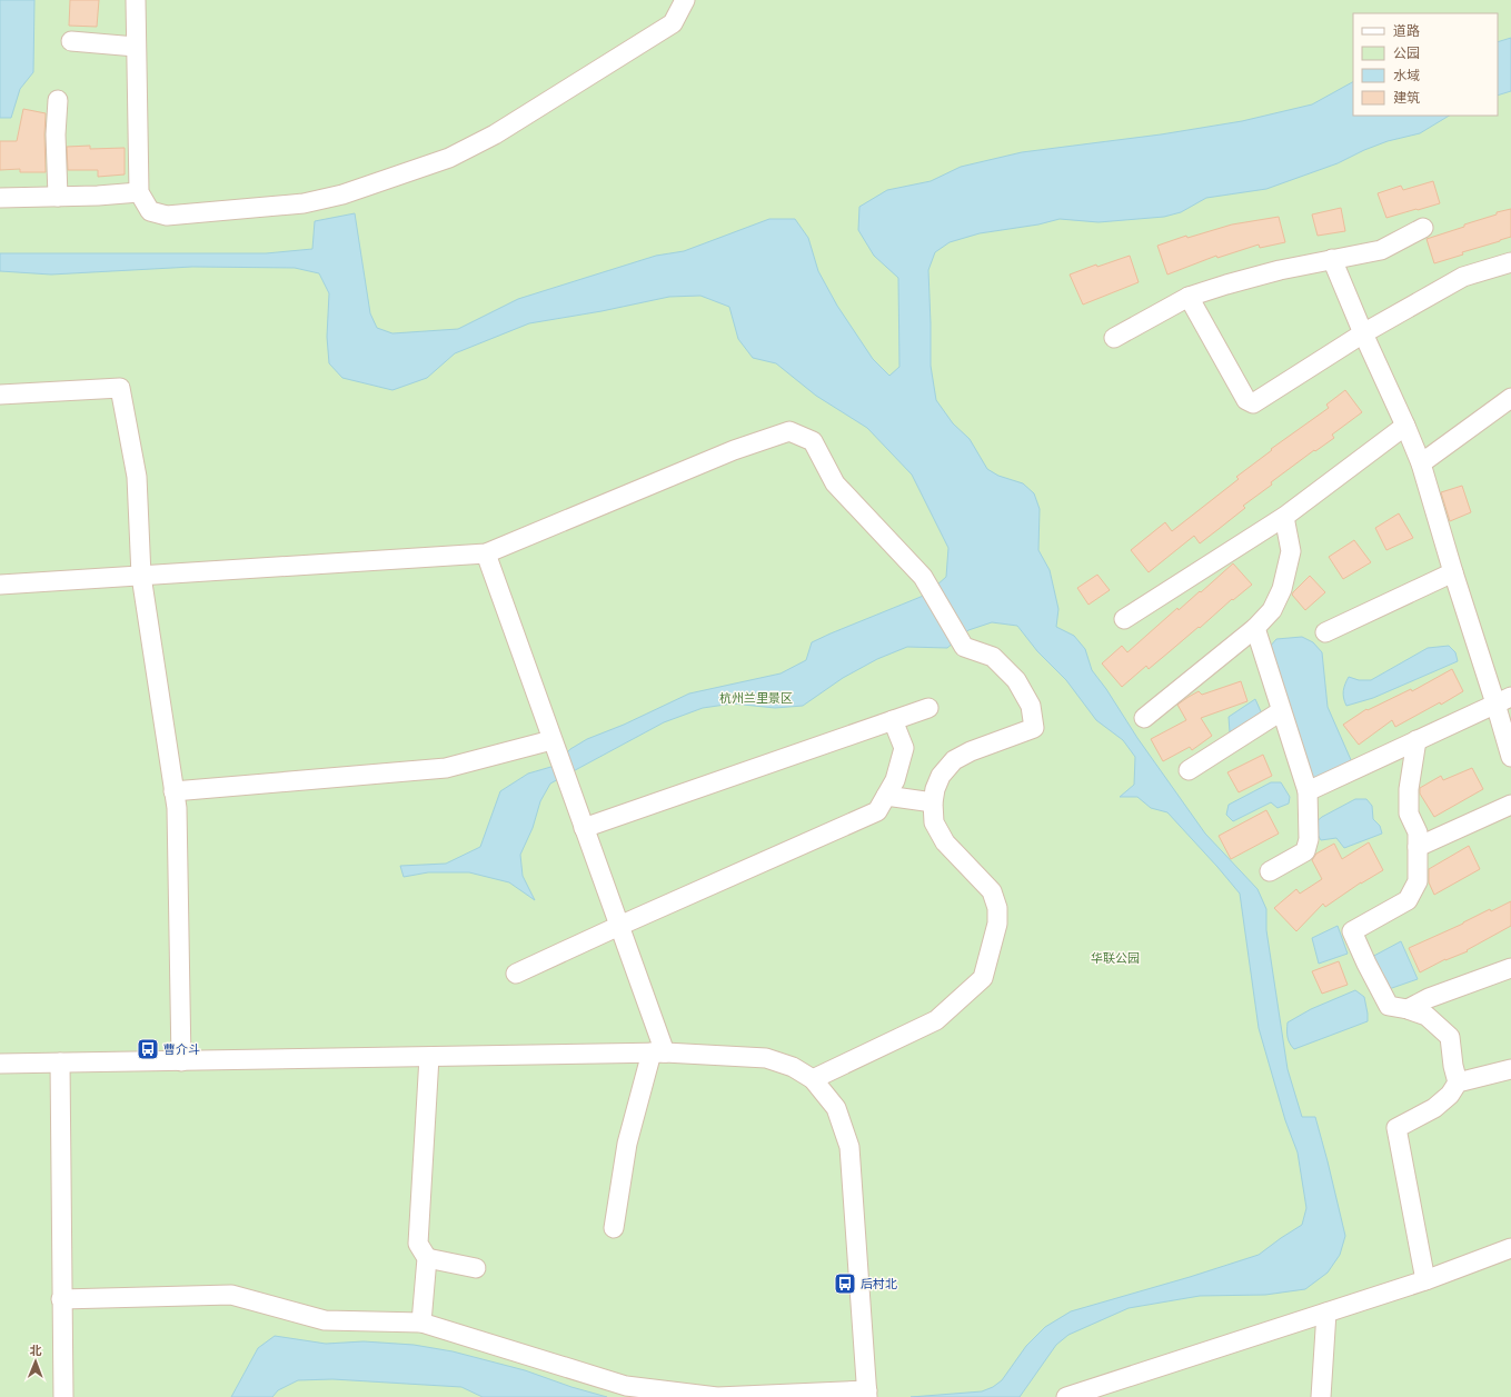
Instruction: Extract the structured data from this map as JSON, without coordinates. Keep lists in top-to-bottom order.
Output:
{
  "parks": ["杭州兰里景区", "华联公园"],
  "places": {
    "bus stop": ["曹介斗", "后村北"]
  },
  "legend": [
    "道路",
    "公园",
    "水域",
    "建筑"
  ],
  "north": "top"
}
